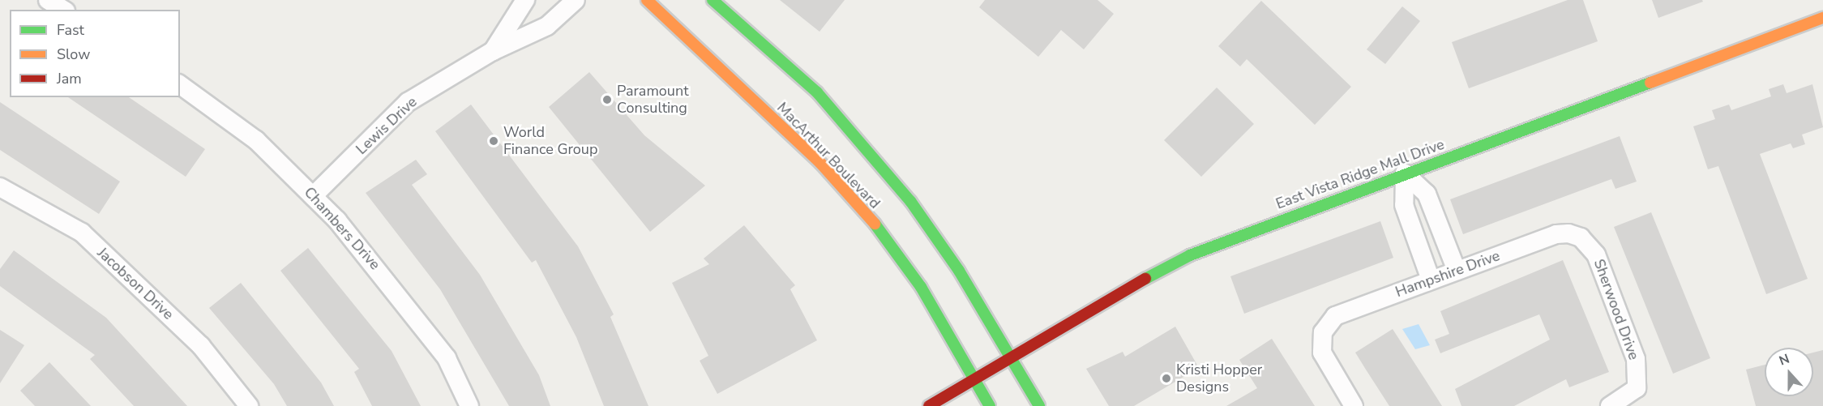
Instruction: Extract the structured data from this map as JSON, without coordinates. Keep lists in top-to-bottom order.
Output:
{
  "streets": {
    "main road": ["MacArthur Boulevard", "East Vista Ridge Mall Drive"],
    "street": [
      "Lewis Drive",
      "Chambers Drive",
      "Hampshire Drive",
      "Jacobson Drive",
      "Sherwood Drive"
    ]
  },
  "crossings": [
    ["Lewis Drive", "Chambers Drive"],
    ["MacArthur Boulevard", "East Vista Ridge Mall Drive"],
    ["Hampshire Drive", "Sherwood Drive"]
  ],
  "places": ["Paramount Consulting", "World Finance Group", "Kristi Hopper Designs"],
  "legend": ["Fast", "Slow", "Jam"],
  "north": "top"
}
